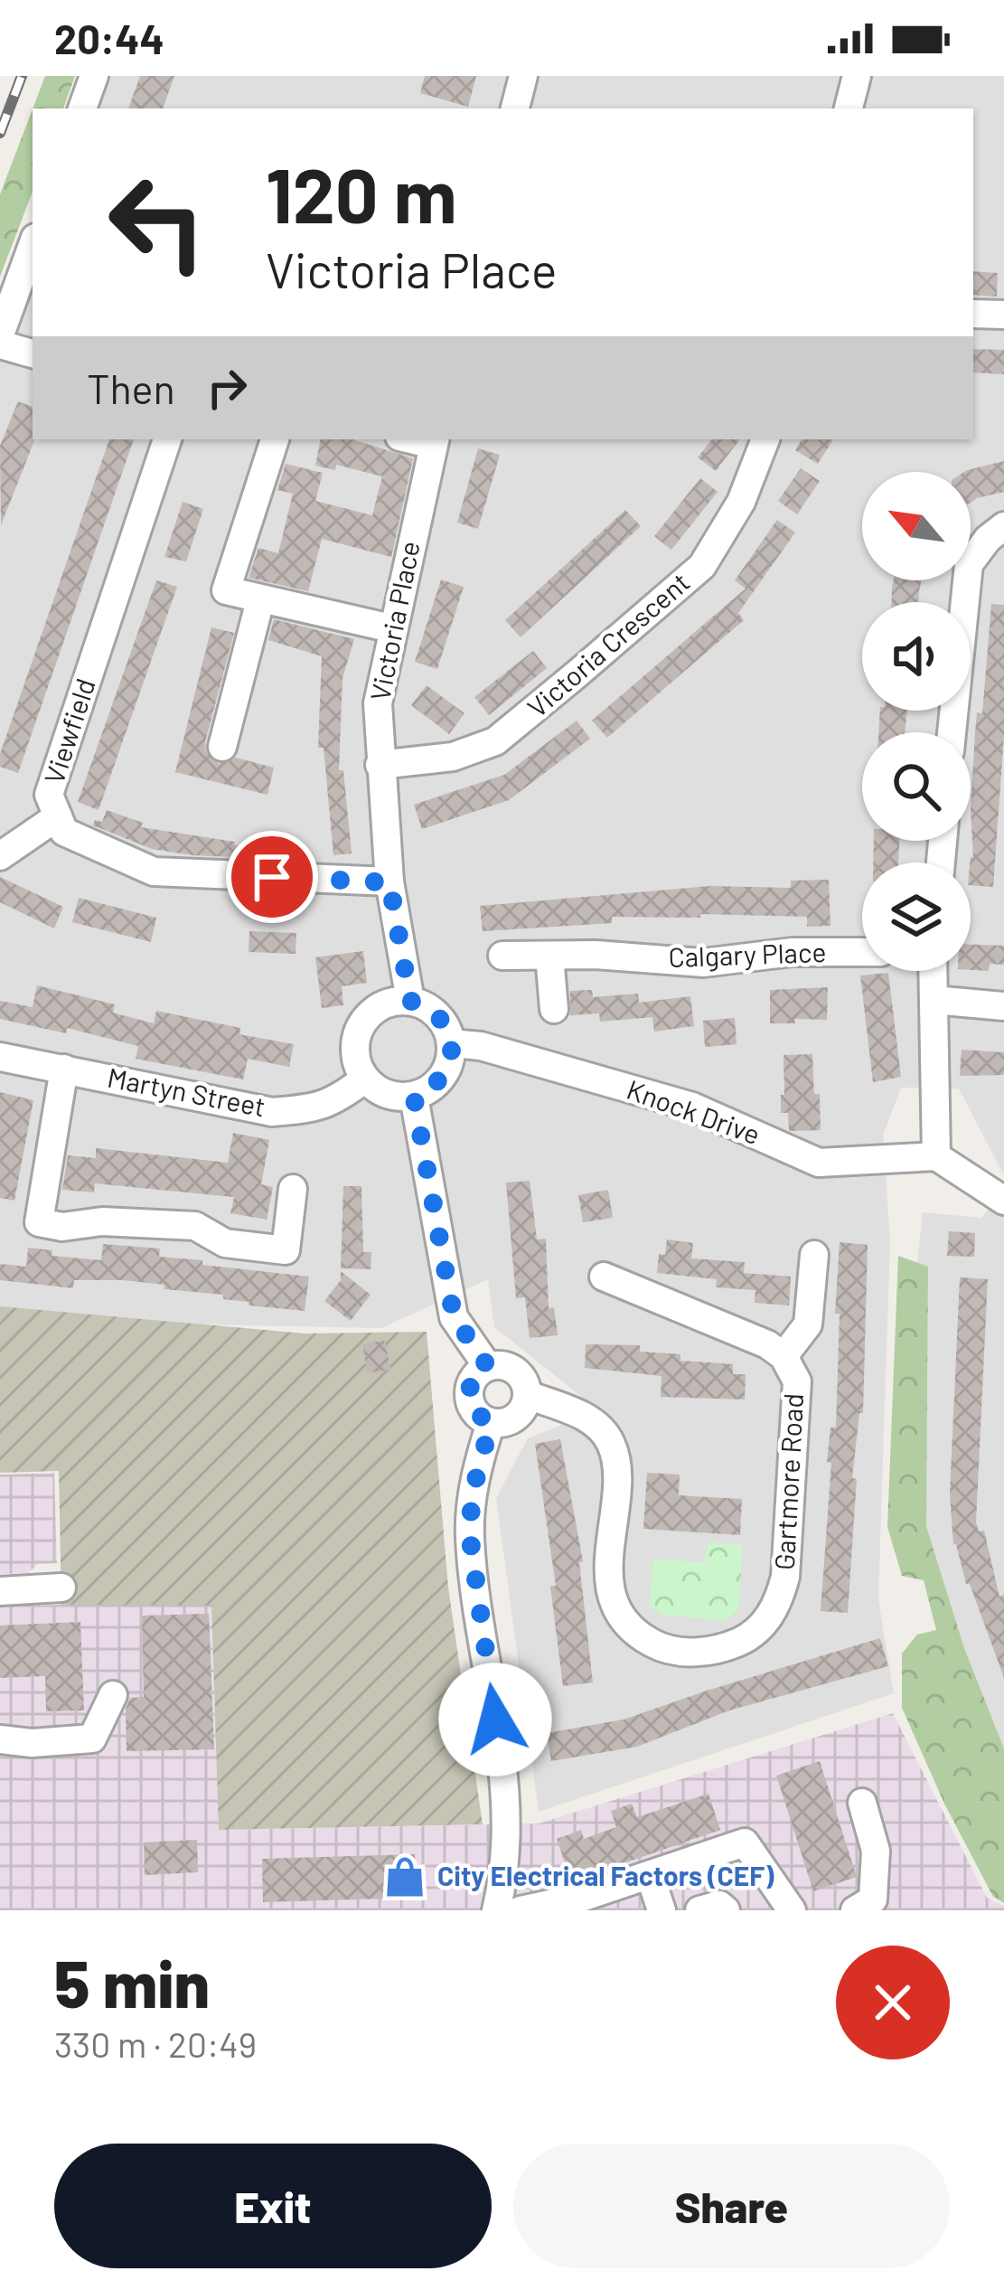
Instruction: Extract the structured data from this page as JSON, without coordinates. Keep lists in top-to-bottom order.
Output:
{
  "streets": {
    "street": [
      "Victoria Place",
      "Victoria Crescent",
      "Viewfield",
      "Calgary Place",
      "Martyn Street",
      "Knock Drive",
      "Gartmore Road"
    ]
  },
  "crossings": [
    ["Victoria Place", "Victoria Crescent"],
    ["Victoria Place", "Viewfield"],
    ["Victoria Place", "Martyn Street"],
    ["Victoria Place", "Knock Drive"],
    ["Martyn Street", "Knock Drive"]
  ],
  "places": {
    "shop": ["City Electrical Factors (CEF)"]
  },
  "north": "top left",
  "page": {
    "status": "20:44",
    "turn": ["120 m", "Victoria Place"],
    "then": "Then",
    "heading": ["5 min", "330 m · 20:49"],
    "buttons": ["Exit", "Share"]
  }
}
